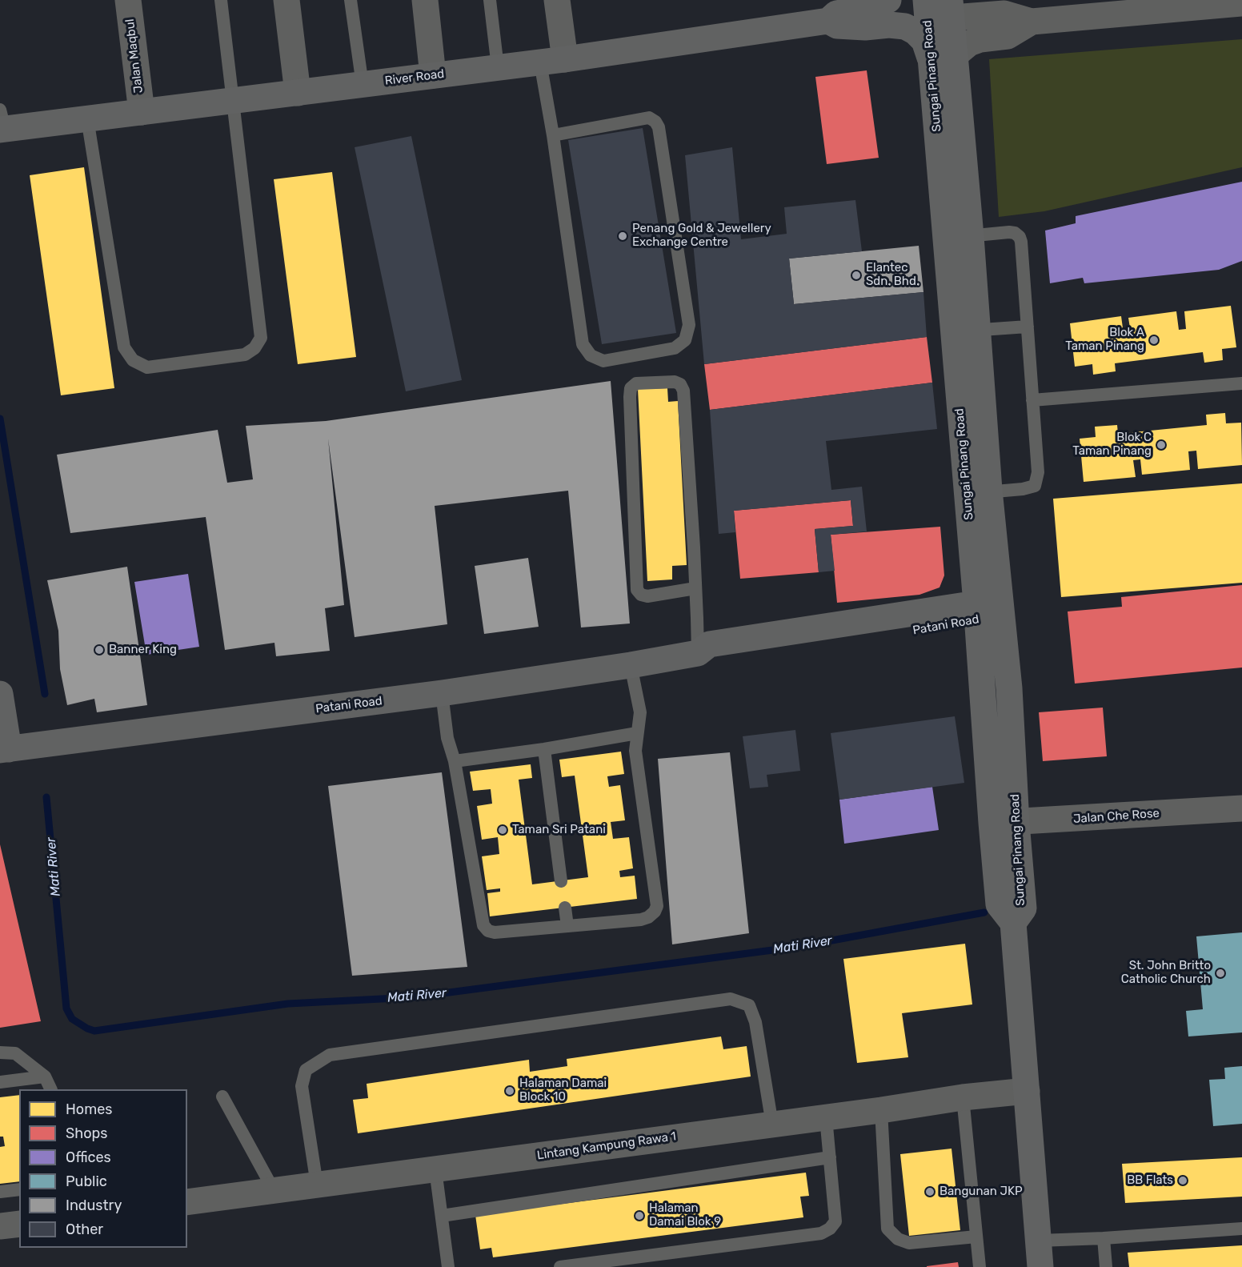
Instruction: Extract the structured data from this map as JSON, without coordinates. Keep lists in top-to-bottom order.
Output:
{
  "streets": {
    "main road": ["Sungai Pinang Road", "River Road", "Patani Road"],
    "street": ["Jalan Maqbul", "Jalan Che Rose", "Lintang Kampung Rawa 1"]
  },
  "crossings": [
    ["Jalan Maqbul", "River Road"],
    ["Sungai Pinang Road", "River Road"],
    ["Sungai Pinang Road", "Patani Road"],
    ["Sungai Pinang Road", "Jalan Che Rose"],
    ["Sungai Pinang Road", "Lintang Kampung Rawa 1"]
  ],
  "water": ["Mati River"],
  "places": [
    "Penang Gold & Jewellery Exchange Centre",
    "Elantec Sdn. Bhd.",
    "Blok A Taman Pinang",
    "Blok C Taman Pinang",
    "Banner King",
    "Taman Sri Patani",
    "St. John Britto Catholic Church",
    "Halaman Damai Block 10",
    "BB Flats",
    "Bangunan JKP",
    "Halaman Damai Blok 9"
  ],
  "legend": [
    "Homes",
    "Shops",
    "Offices",
    "Public",
    "Industry",
    "Other"
  ]
}
